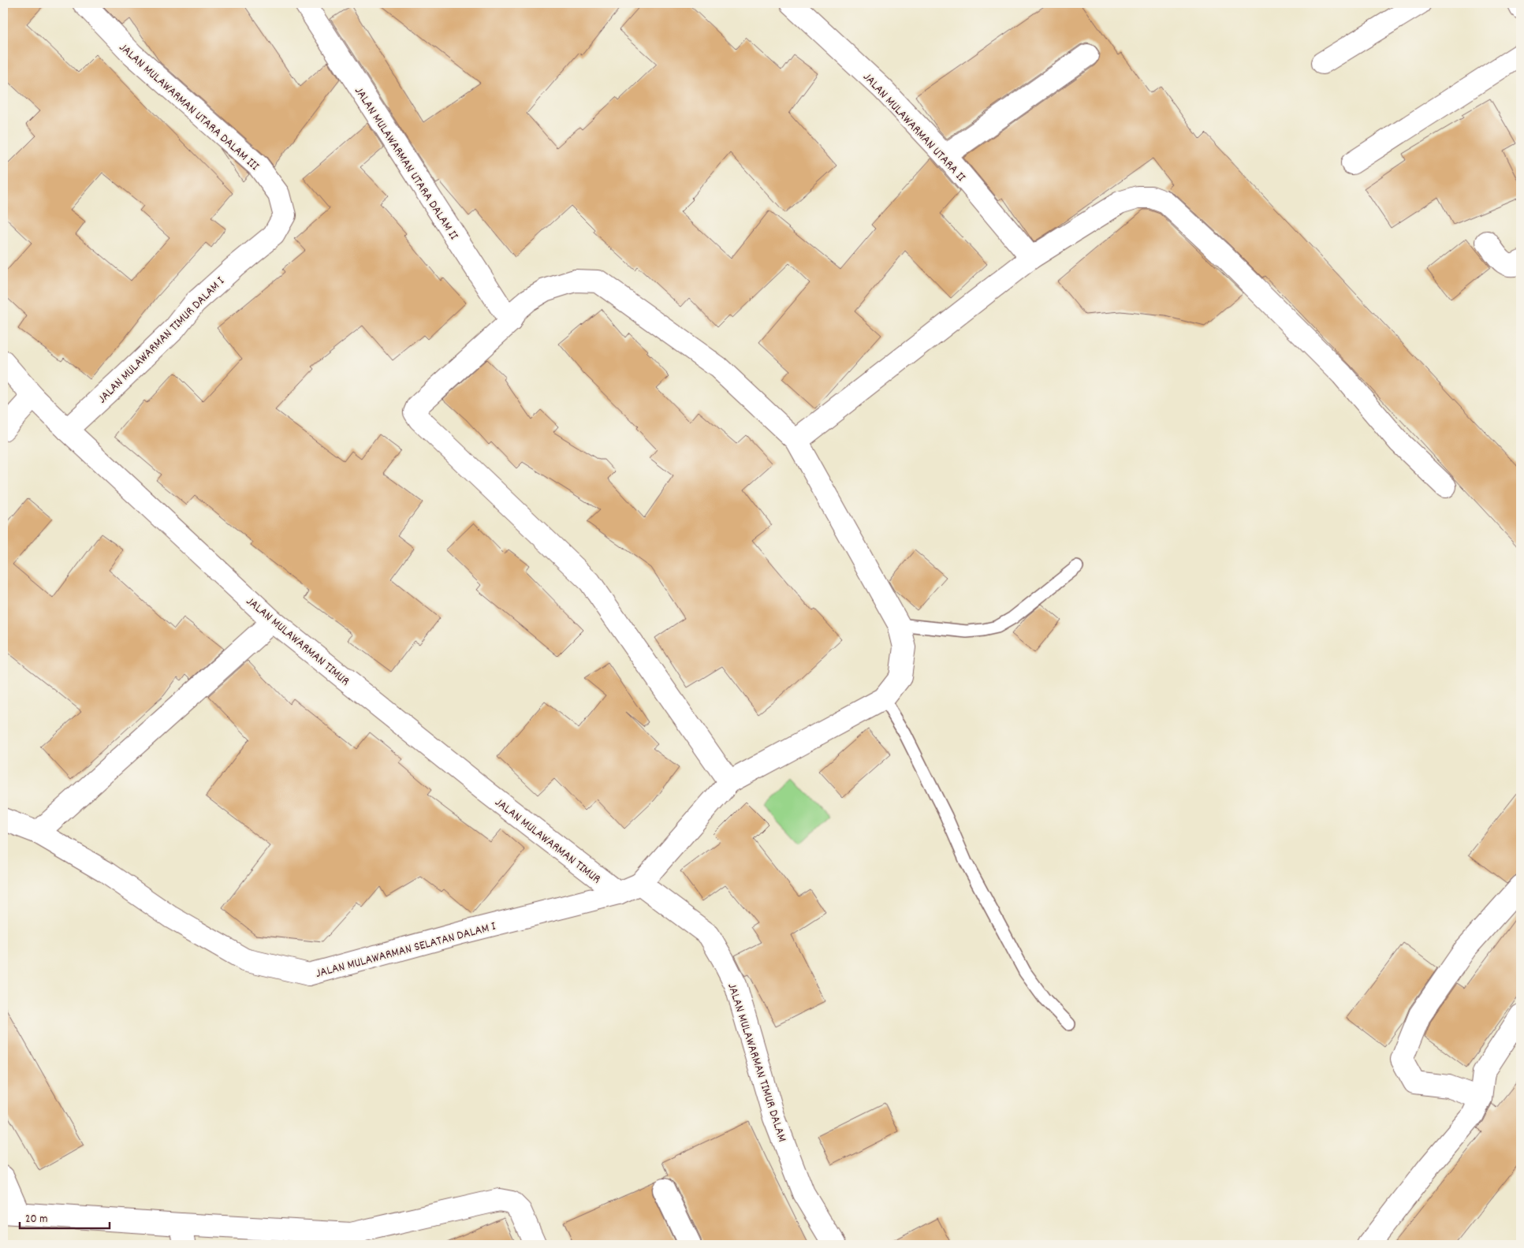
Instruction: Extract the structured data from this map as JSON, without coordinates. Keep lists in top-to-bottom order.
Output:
{
  "streets": {
    "street": [
      "JALAN MULAWARMAN UTARA DALAM III",
      "JALAN MULAWARMAN UTARA II",
      "JALAN MULAWARMAN UTARA DALAM II",
      "JALAN MULAWARMAN TIMUR DALAM I",
      "JALAN MULAWARMAN TIMUR",
      "JALAN MULAWARMAN SELATAN DALAM I",
      "JALAN MULAWARMAN TIMUR DALAM"
    ]
  },
  "crossings": [
    ["JALAN MULAWARMAN UTARA DALAM III", "JALAN MULAWARMAN TIMUR DALAM I"],
    ["JALAN MULAWARMAN TIMUR DALAM I", "JALAN MULAWARMAN TIMUR"],
    ["JALAN MULAWARMAN TIMUR", "JALAN MULAWARMAN SELATAN DALAM I"]
  ],
  "scale_bar": "20 m"
}
